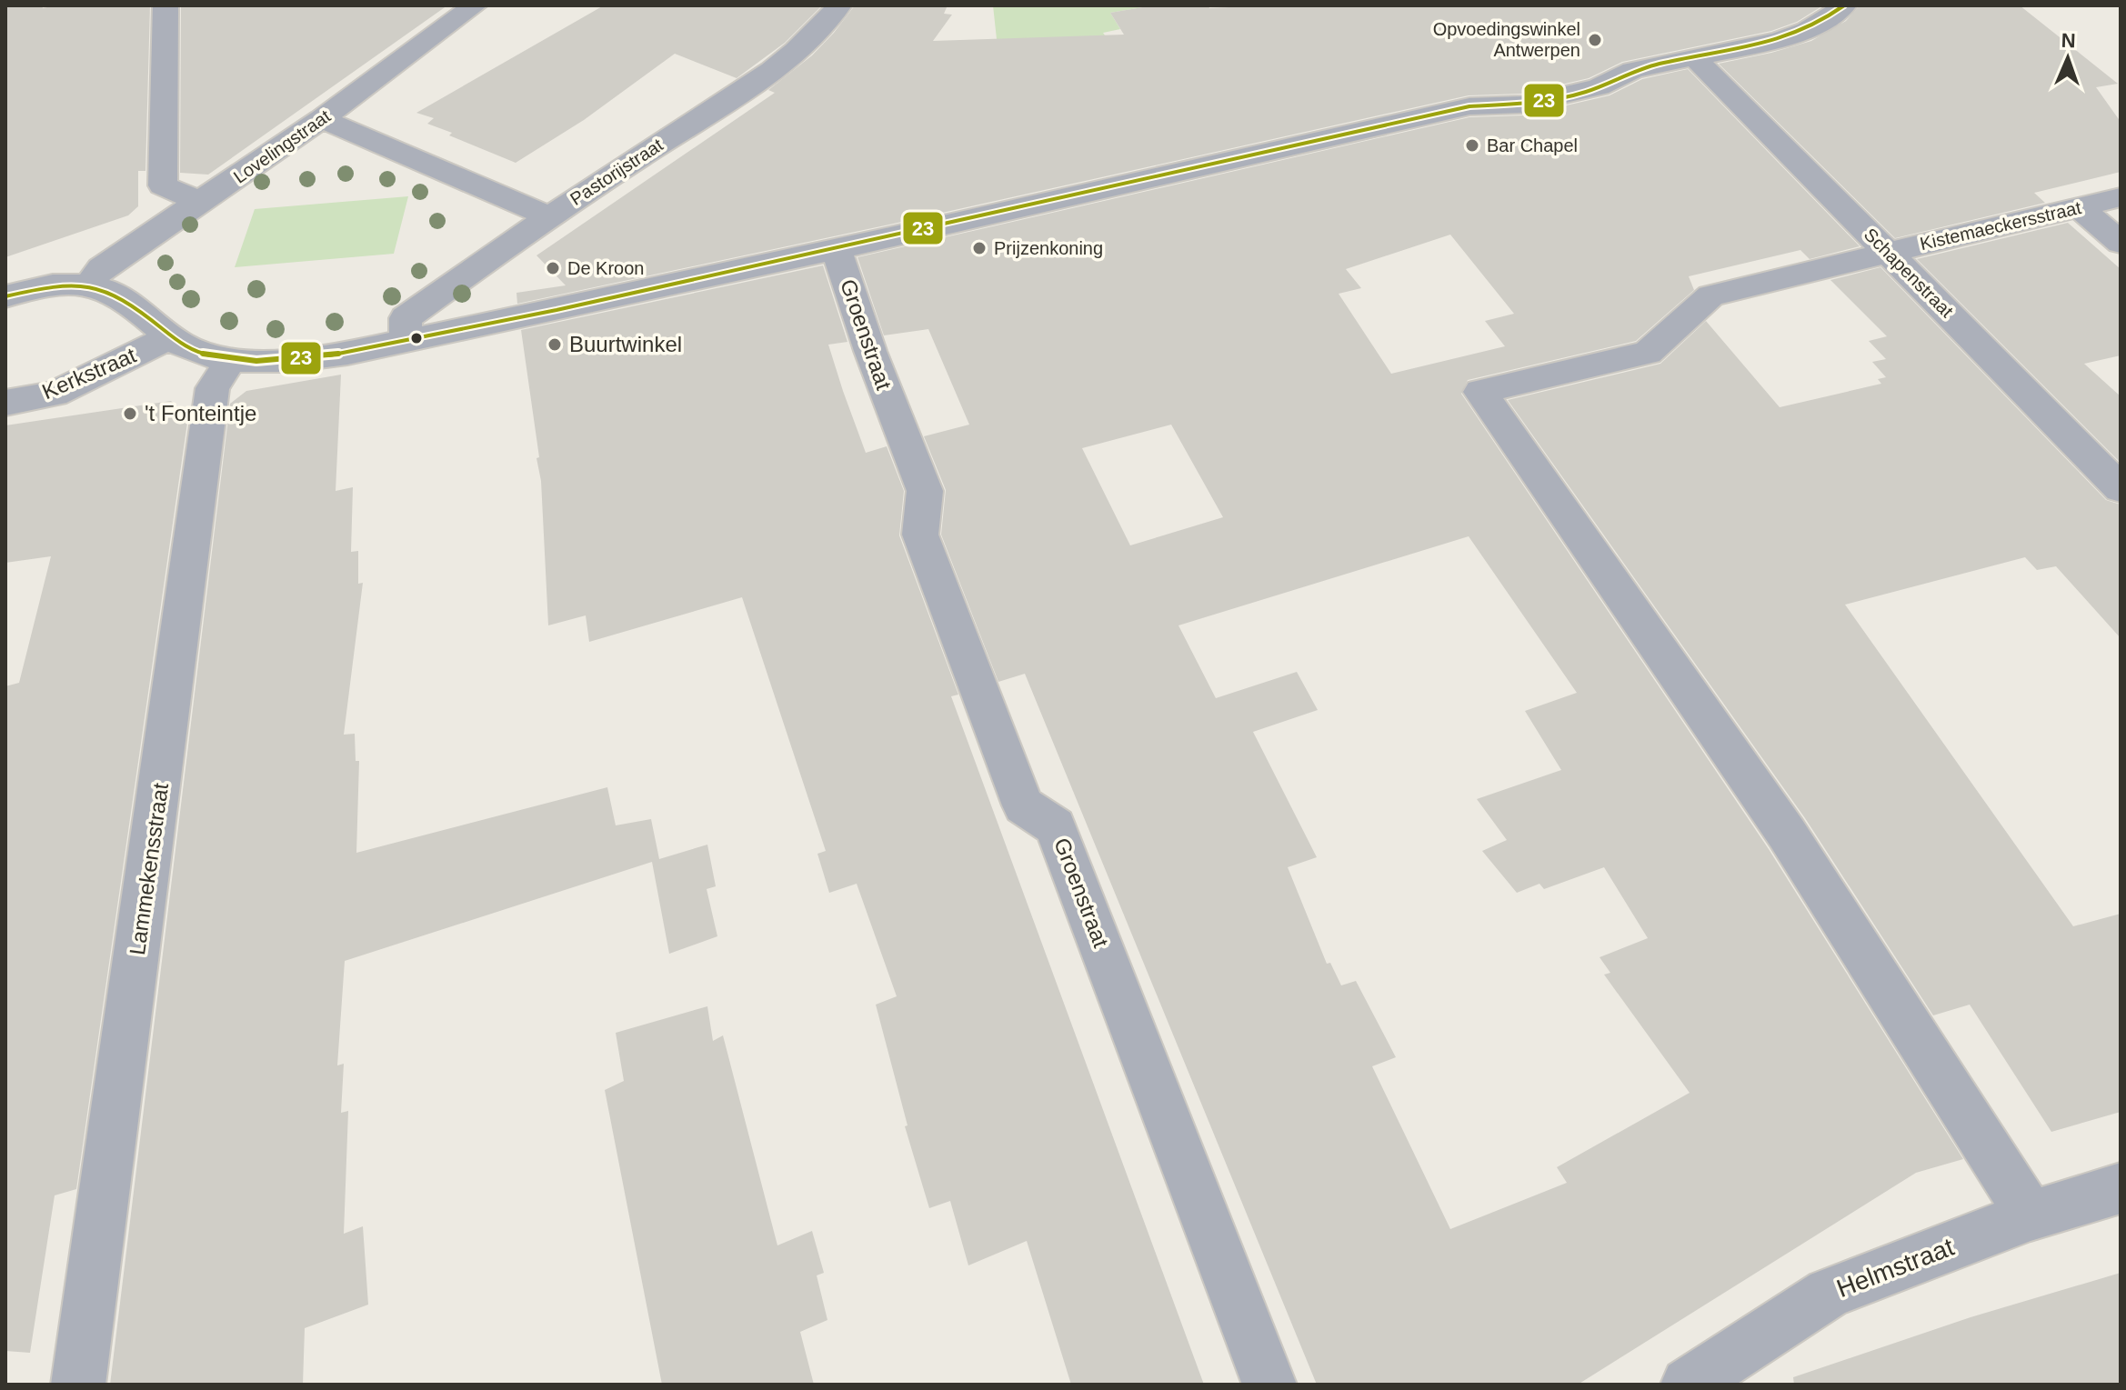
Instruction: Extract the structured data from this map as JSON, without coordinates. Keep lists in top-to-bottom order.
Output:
{
  "streets": {
    "street": [
      "Lovelingstraat",
      "Pastorijstraat",
      "Kistemaeckersstraat",
      "Schapenstraat",
      "Groenstraat",
      "Kerkstraat",
      "Lammekensstraat",
      "Helmstraat"
    ]
  },
  "crossings": [
    ["Lovelingstraat", "Kerkstraat"],
    ["Pastorijstraat", "Kerkstraat"],
    ["Kistemaeckersstraat", "Schapenstraat"],
    ["Kistemaeckersstraat", "Helmstraat"],
    ["Schapenstraat", "Kerkstraat"],
    ["Groenstraat", "Kerkstraat"],
    ["Kerkstraat", "Lammekensstraat"]
  ],
  "places": [
    "Opvoedingswinkel Antwerpen",
    "Bar Chapel",
    "Prijzenkoning",
    "De Kroon",
    "Buurtwinkel",
    "'t Fonteintje"
  ],
  "lines": ["transit line 23"],
  "north": "top"
}
